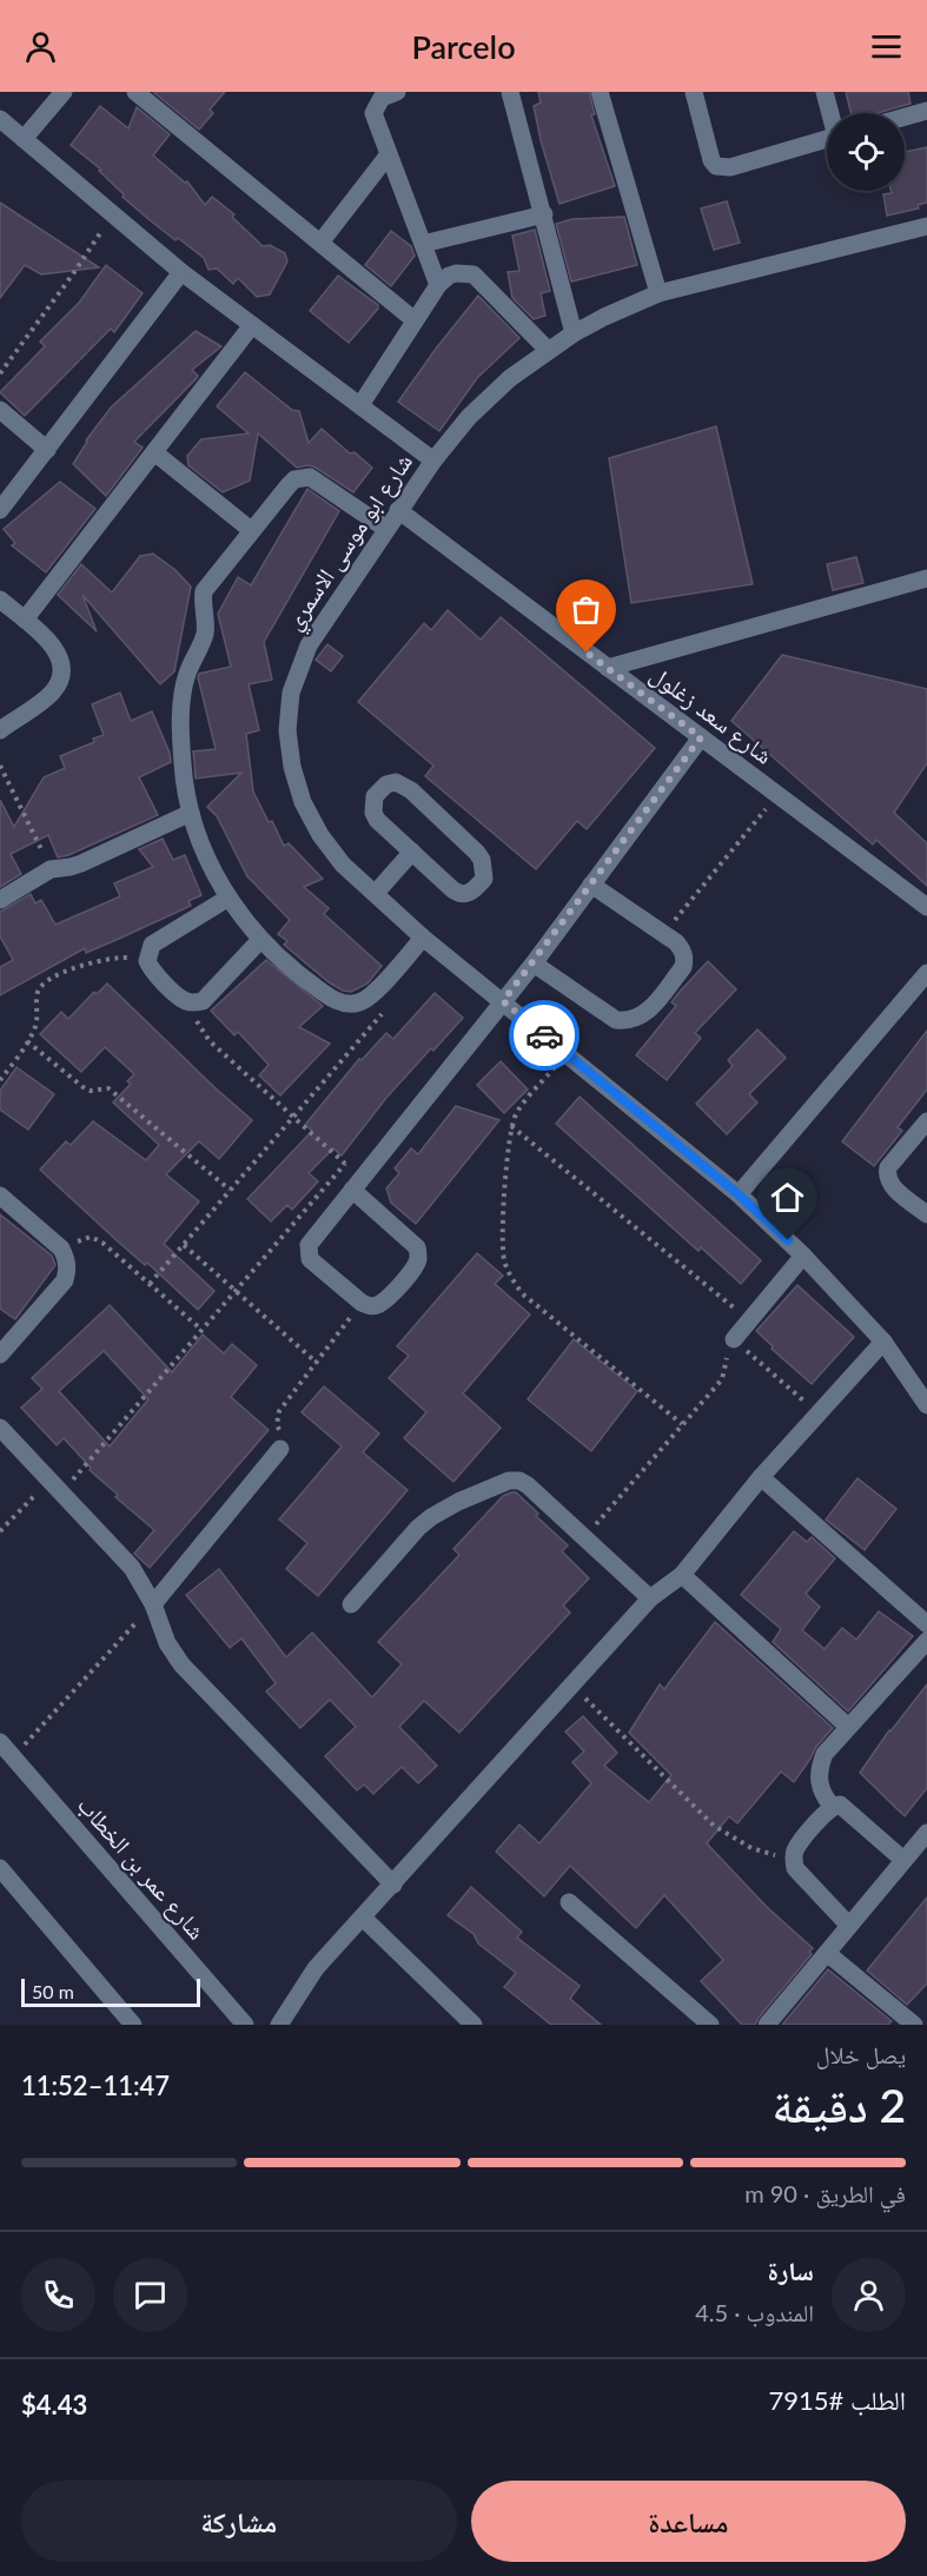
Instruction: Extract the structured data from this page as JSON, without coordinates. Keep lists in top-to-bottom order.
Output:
{
  "streets": {
    "street": ["شارع ابو موسى الاسمري", "شارع سعد زغلول", "شارع عمر بن الخطاب"]
  },
  "crossings": [
    ["شارع ابو موسى الاسمري", "شارع سعد زغلول"]
  ],
  "scale_bar": "50 m",
  "page": {
    "header": "Parcelo",
    "scale": "50 m",
    "heading": ["2 دقيقة", "يصل خلال", "11:47–11:52"],
    "panel": [
      "سارة",
      "المندوب · 4.5",
      "الطلب #7915",
      "$4.43"
    ],
    "bar": "في الطريق · 90 m",
    "buttons": ["مساعدة", "مشاركة"]
  }
}
